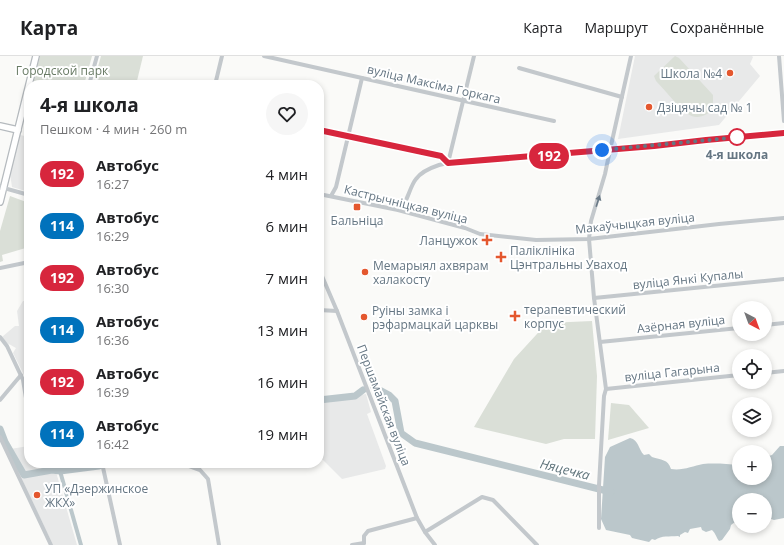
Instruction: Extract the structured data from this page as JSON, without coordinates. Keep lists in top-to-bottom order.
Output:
{
  "streets": {
    "street": [
      "вуліца Максіма Горкага",
      "Кастрычніцкая вуліца",
      "Макаўчыцкая вуліца",
      "вуліца Янкі Купалы",
      "Азёрная вуліца",
      "вуліца Гагарына",
      "Першамайская вуліца"
    ]
  },
  "crossings": [
    ["Кастрычніцкая вуліца", "Макаўчыцкая вуліца"]
  ],
  "water": ["Няцечка"],
  "parks": ["Городской парк"],
  "places": {
    "other": [
      "Школа №4",
      "Дзіцячы сад № 1",
      "4-я школа",
      "Мемарыял ахвярам халакосту",
      "Руіны замка і рэфармацкай царквы",
      "УП «Дзержинское ЖКХ»"
    ],
    "transit": ["Бальніца"],
    "health": ["Ланцужок", "Паліклініка Цэнтральны Уваход", "терапевтический корпус"]
  },
  "lines": ["bus line 192"],
  "north": "bottom right",
  "page": {
    "header": "Карта",
    "nav": ["Карта", "Маршрут", "Сохранённые"],
    "on_map": "192",
    "heading": ["4-я школа", "Пешком · 4 мин · 260 m"],
    "list": [
      {
        "mark": "192",
        "name": "Автобус",
        "note": "16:27",
        "value": "4 мин"
      },
      {
        "mark": "114",
        "name": "Автобус",
        "note": "16:29",
        "value": "6 мин"
      },
      {
        "mark": "192",
        "name": "Автобус",
        "note": "16:30",
        "value": "7 мин"
      },
      {
        "mark": "114",
        "name": "Автобус",
        "note": "16:36",
        "value": "13 мин"
      },
      {
        "mark": "192",
        "name": "Автобус",
        "note": "16:39",
        "value": "16 мин"
      },
      {
        "mark": "114",
        "name": "Автобус",
        "note": "16:42",
        "value": "19 мин"
      }
    ],
    "map_buttons": ["+", "−"]
  }
}
